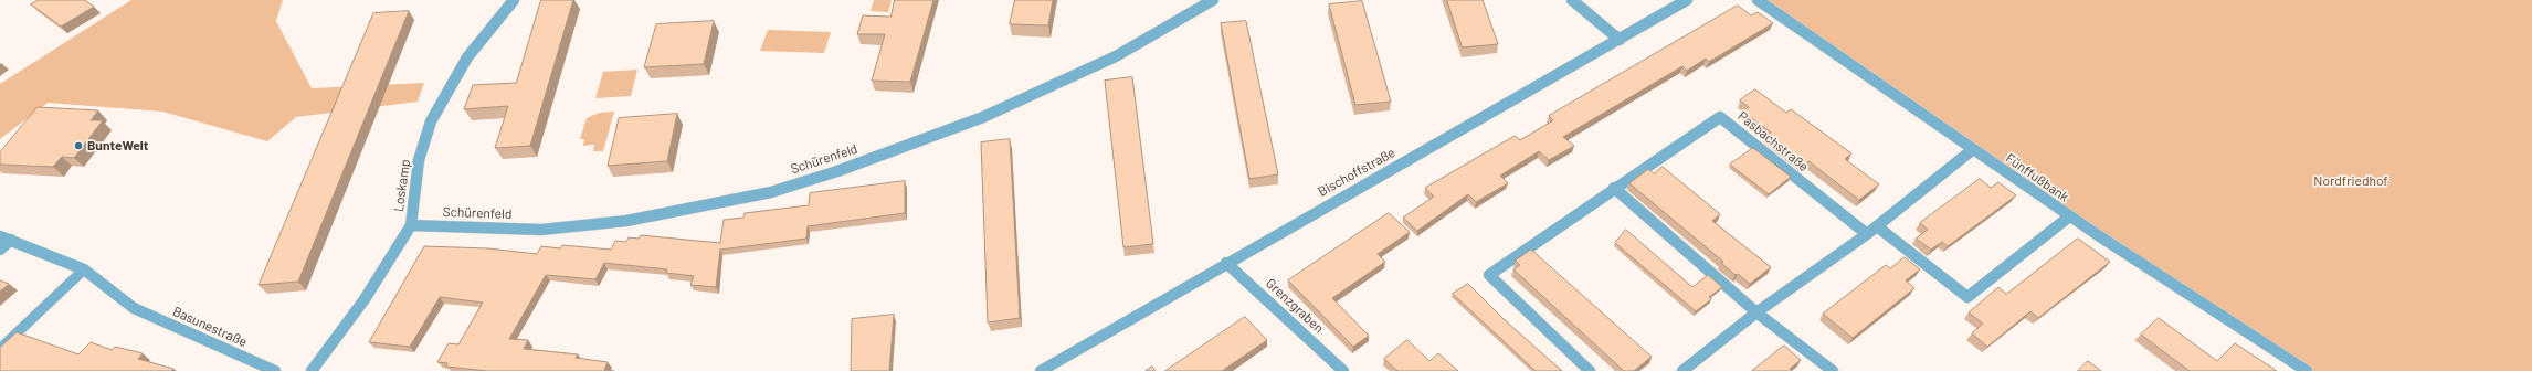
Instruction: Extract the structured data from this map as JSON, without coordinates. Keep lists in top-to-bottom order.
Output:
{
  "streets": {
    "street": [
      "Pasbachstraße",
      "Schürenfeld",
      "Bischoffstraße",
      "Fünffußbank",
      "Loskamp",
      "Grenzgraben",
      "Basunestraße"
    ]
  },
  "crossings": [
    ["Pasbachstraße", "Fünffußbank"],
    ["Schürenfeld", "Loskamp"],
    ["Bischoffstraße", "Grenzgraben"]
  ],
  "parks": ["Nordfriedhof"],
  "places": ["BunteWelt"]
}
